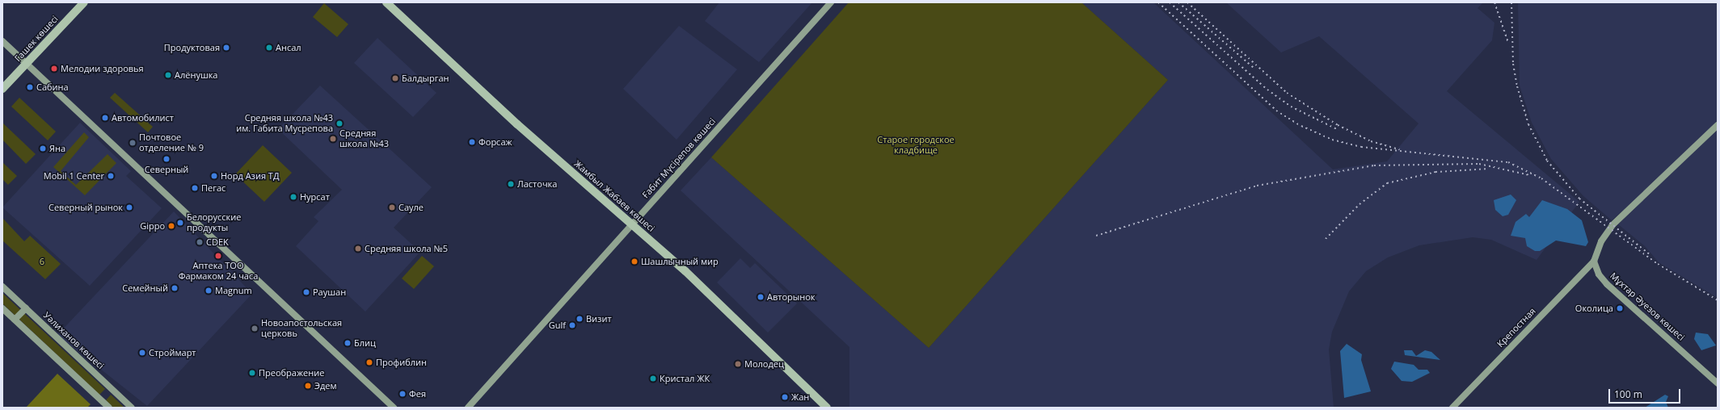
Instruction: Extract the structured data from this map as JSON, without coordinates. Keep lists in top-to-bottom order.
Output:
{
  "streets": {
    "main road": [
      "Гашек көшесі",
      "Ғабит Мүсірепов көшесі",
      "Жамбыл Жабаев көшесі",
      "Мұхтар Әуезов көшесі",
      "Крепостная",
      "Уәлиханов көшесі"
    ]
  },
  "crossings": [
    ["Ғабит Мүсірепов көшесі", "Жамбыл Жабаев көшесі"],
    ["Мұхтар Әуезов көшесі", "Крепостная"]
  ],
  "parks": ["Старое городское кладбище", "6"],
  "places": [
    "Продуктовая",
    "Ансал",
    "Мелодии здоровья",
    "Алёнушка",
    "Балдырган",
    "Сабина",
    "Автомобилист",
    "Средняя школа №43 им. Габита Мусрепова",
    "Средняя школа №43",
    "Форсаж",
    "Почтовое отделение № 9",
    "Яна",
    "Северный",
    "Mobil 1 Center",
    "Норд Азия ТД",
    "Ласточка",
    "Пегас",
    "Нурсат",
    "Северный рынок",
    "Сауле",
    "Белорусские продукты",
    "Gippo",
    "CDEK",
    "Средняя школа №5",
    "Аптека ТОО Фармаком 24 часа",
    "Шашлычный мир",
    "Семейный",
    "Magnum",
    "Раушан",
    "Авторынок",
    "Околица",
    "Визит",
    "Gulf",
    "Новоапостольская церковь",
    "Блиц",
    "Строймарт",
    "Профиблин",
    "Молодец",
    "Преображение",
    "Кристал ЖК",
    "Эдем",
    "Фея",
    "Жан"
  ],
  "scale_bar": "100 m"
}
